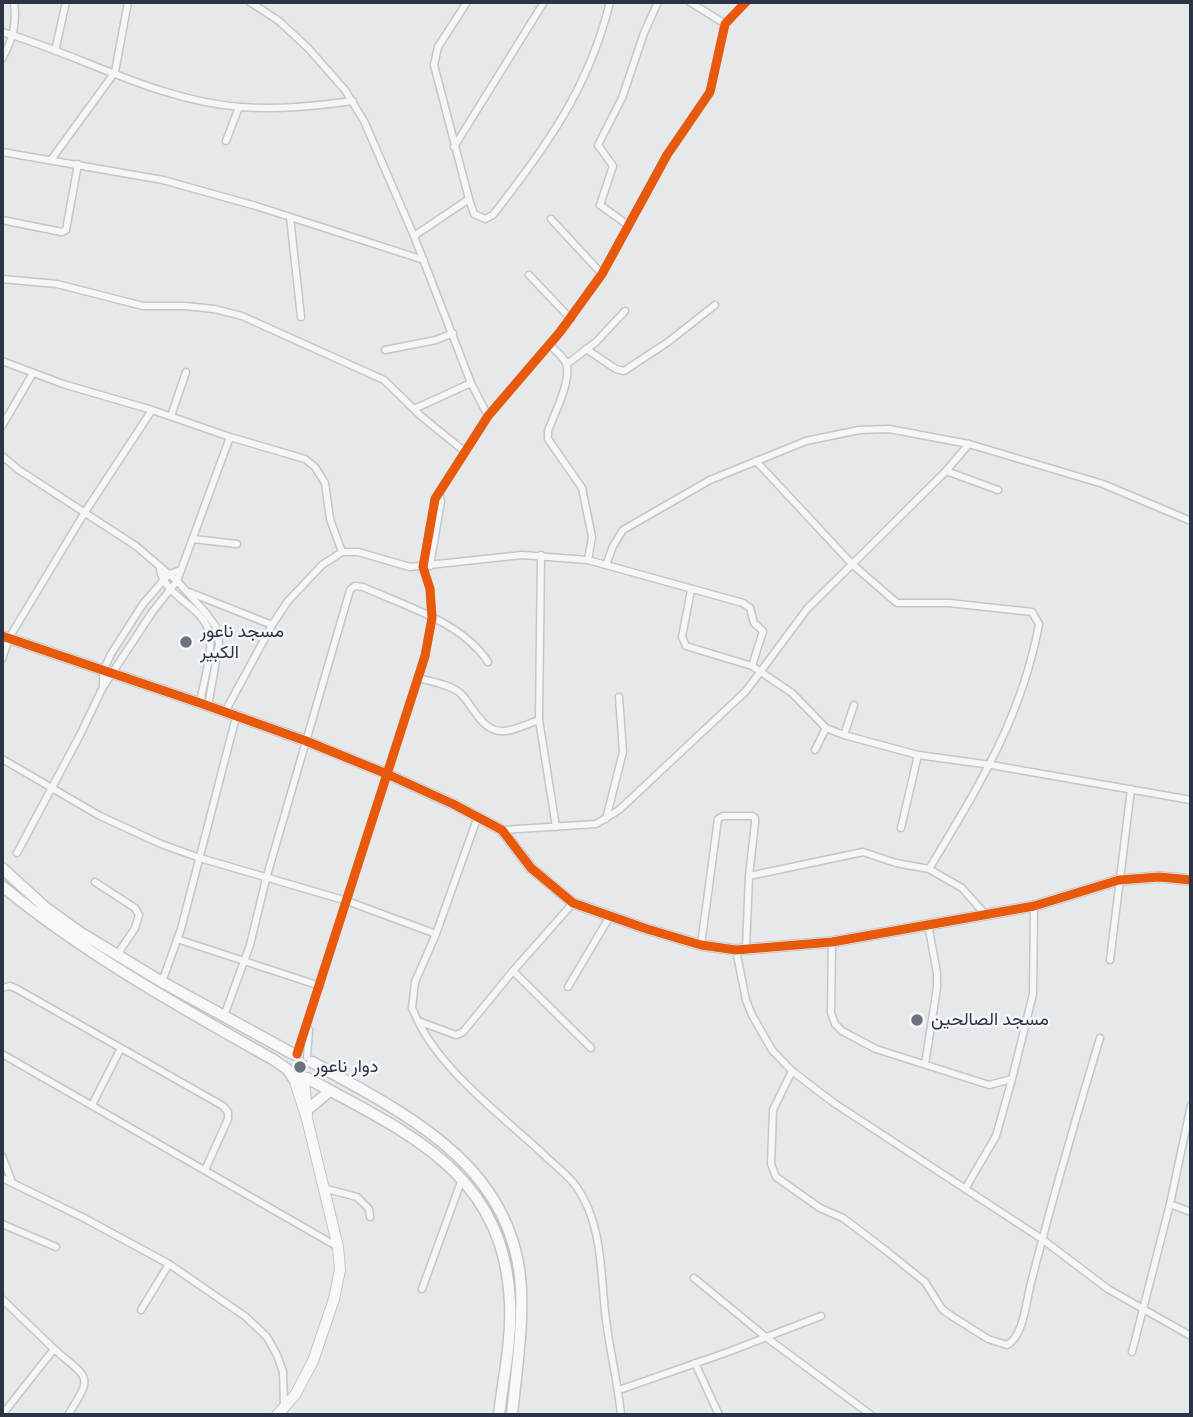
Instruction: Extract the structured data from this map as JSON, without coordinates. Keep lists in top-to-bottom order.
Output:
{
  "places": ["مسجد ناعور الكبير", "مسجد الصالحين", "دوار ناعور"]
}
